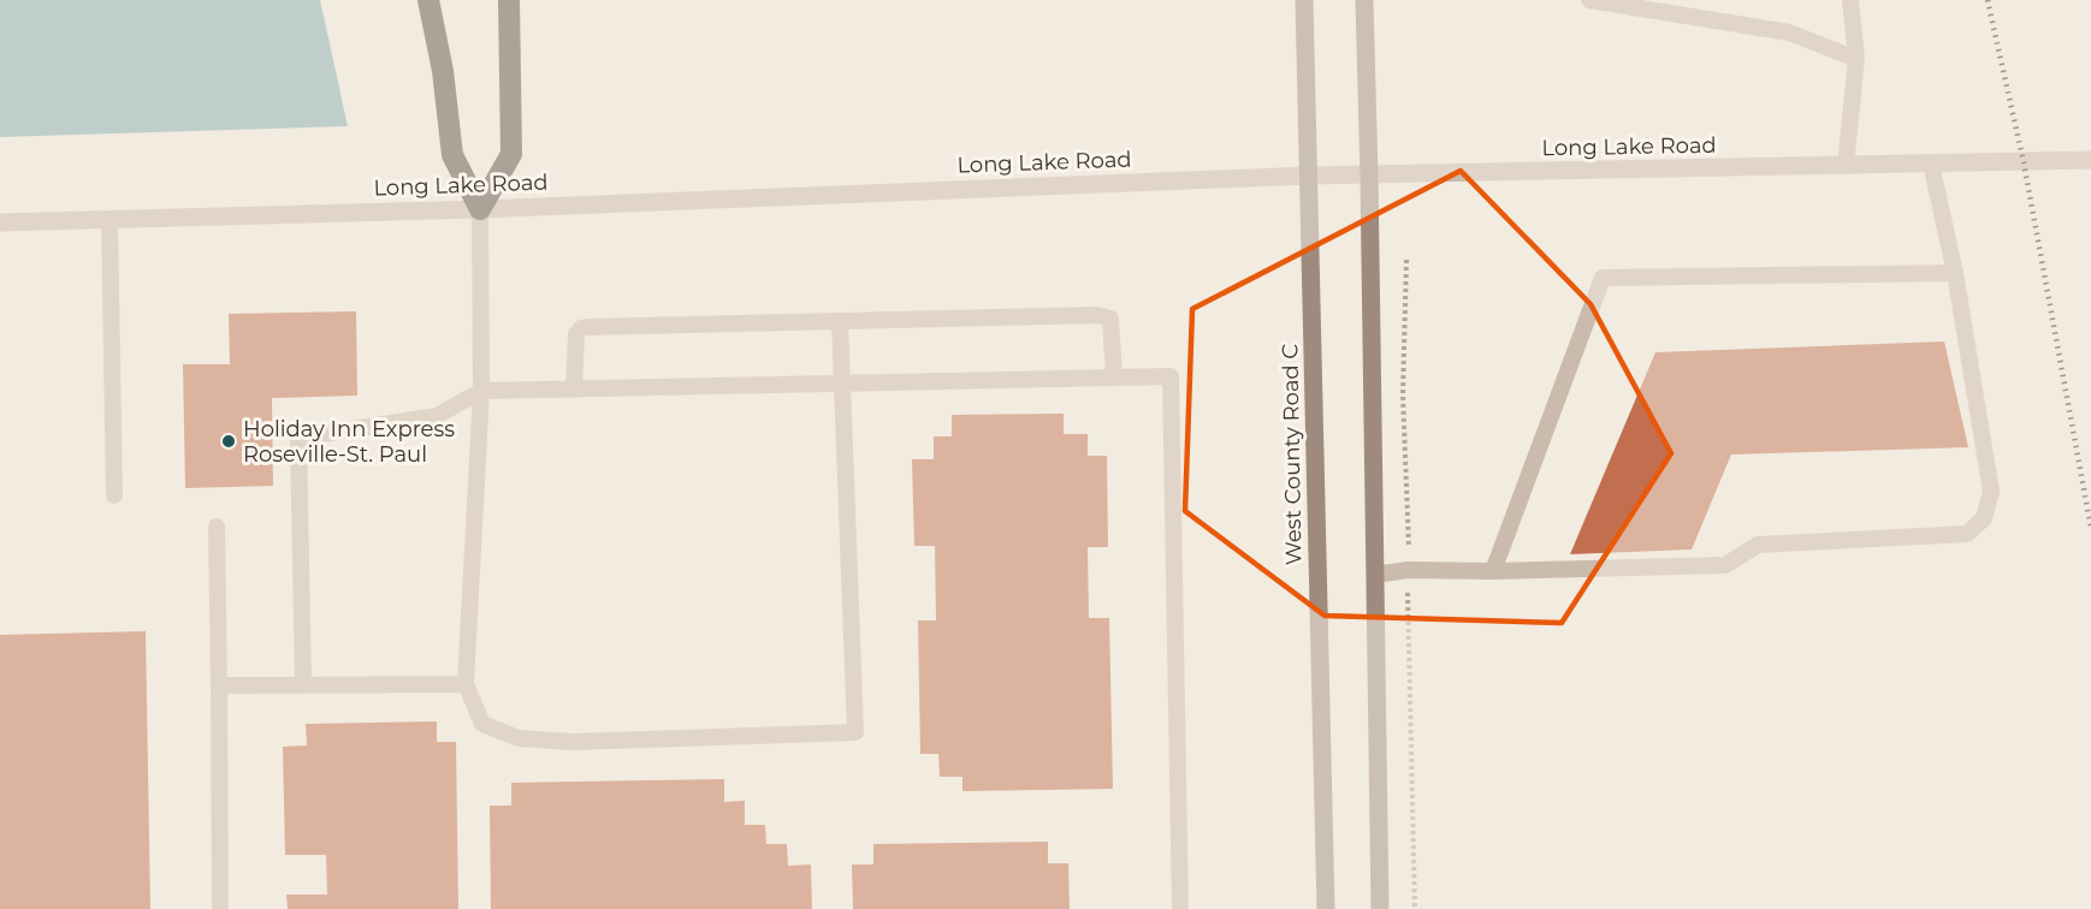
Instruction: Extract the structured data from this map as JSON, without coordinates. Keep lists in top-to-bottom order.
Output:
{
  "streets": {
    "main road": ["West County Road C"],
    "street": ["Long Lake Road"]
  },
  "crossings": [
    ["Long Lake Road", "West County Road C"]
  ],
  "places": ["Holiday Inn Express Roseville-St. Paul"]
}
